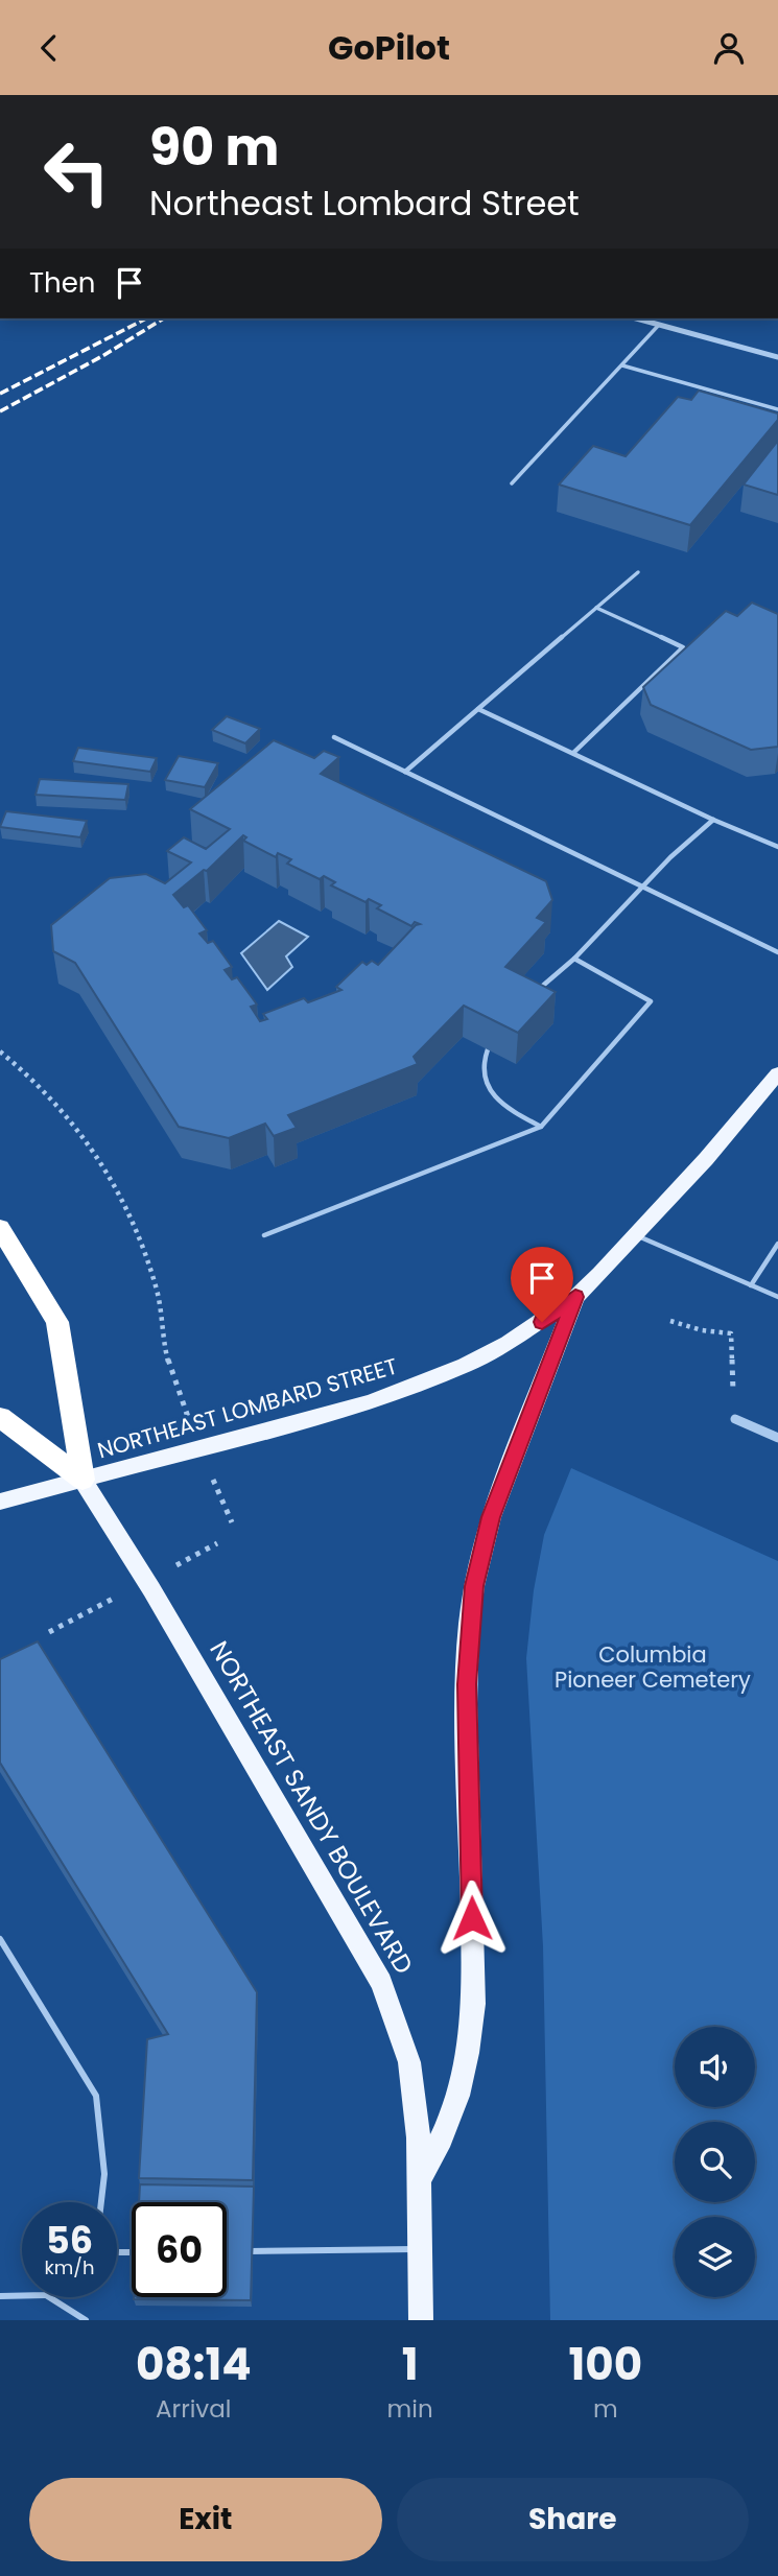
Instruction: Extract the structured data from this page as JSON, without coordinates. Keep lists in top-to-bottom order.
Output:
{
  "streets": {
    "main road": ["NORTHEAST LOMBARD STREET", "NORTHEAST SANDY BOULEVARD"]
  },
  "crossings": [
    ["NORTHEAST LOMBARD STREET", "NORTHEAST SANDY BOULEVARD"]
  ],
  "parks": ["Columbia Pioneer Cemetery"],
  "page": {
    "header": "GoPilot",
    "turn": ["90 m", "Northeast Lombard Street"],
    "then": "Then",
    "speed": "56 km/h",
    "limit": "60",
    "eta": [
      "08:14",
      "Arrival",
      "1",
      "min",
      "100",
      "m"
    ],
    "buttons": ["Exit", "Share"]
  }
}
